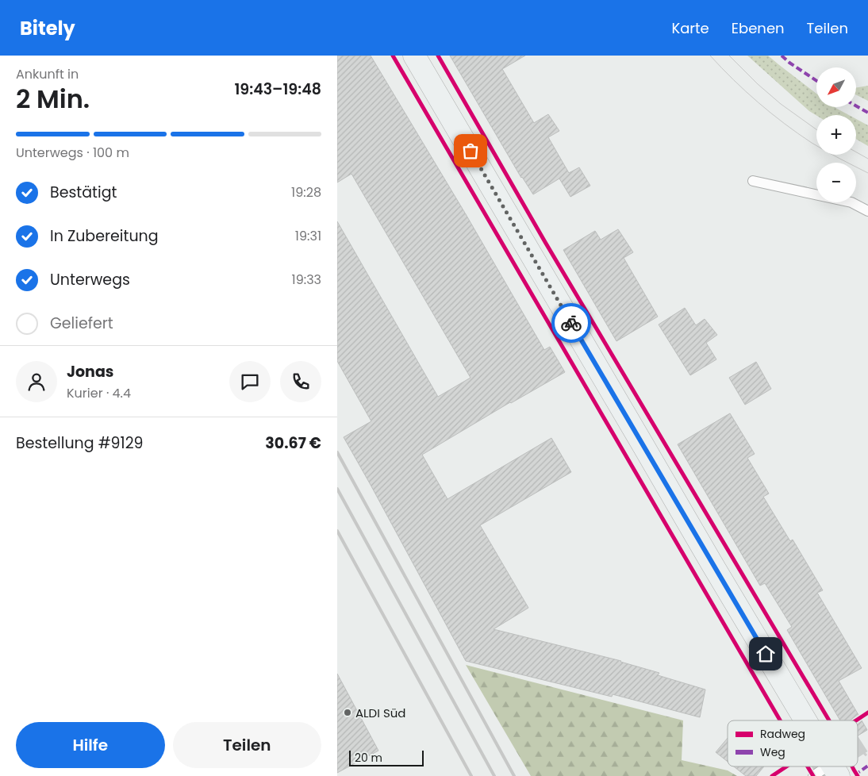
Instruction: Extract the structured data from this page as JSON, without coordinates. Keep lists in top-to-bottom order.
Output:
{
  "places": ["ALDI Süd"],
  "legend": ["Radweg", "Weg"],
  "scale_bar": "20 m",
  "north": "bottom left",
  "page": {
    "header": "Bitely",
    "nav": ["Karte", "Ebenen", "Teilen"],
    "heading": ["2 Min.", "Ankunft in", "19:43–19:48"],
    "panel": [
      "Jonas",
      "Kurier · 4.4",
      "Bestellung #9129",
      "30.67 €"
    ],
    "map_buttons": ["+", "−"],
    "bar": "Unterwegs · 100 m",
    "list": [
      ["Bestätigt", "19:28"],
      ["In Zubereitung", "19:31"],
      ["Unterwegs", "19:33"],
      "Geliefert"
    ],
    "buttons": ["Hilfe", "Teilen"],
    "scale": "20 m"
  }
}
